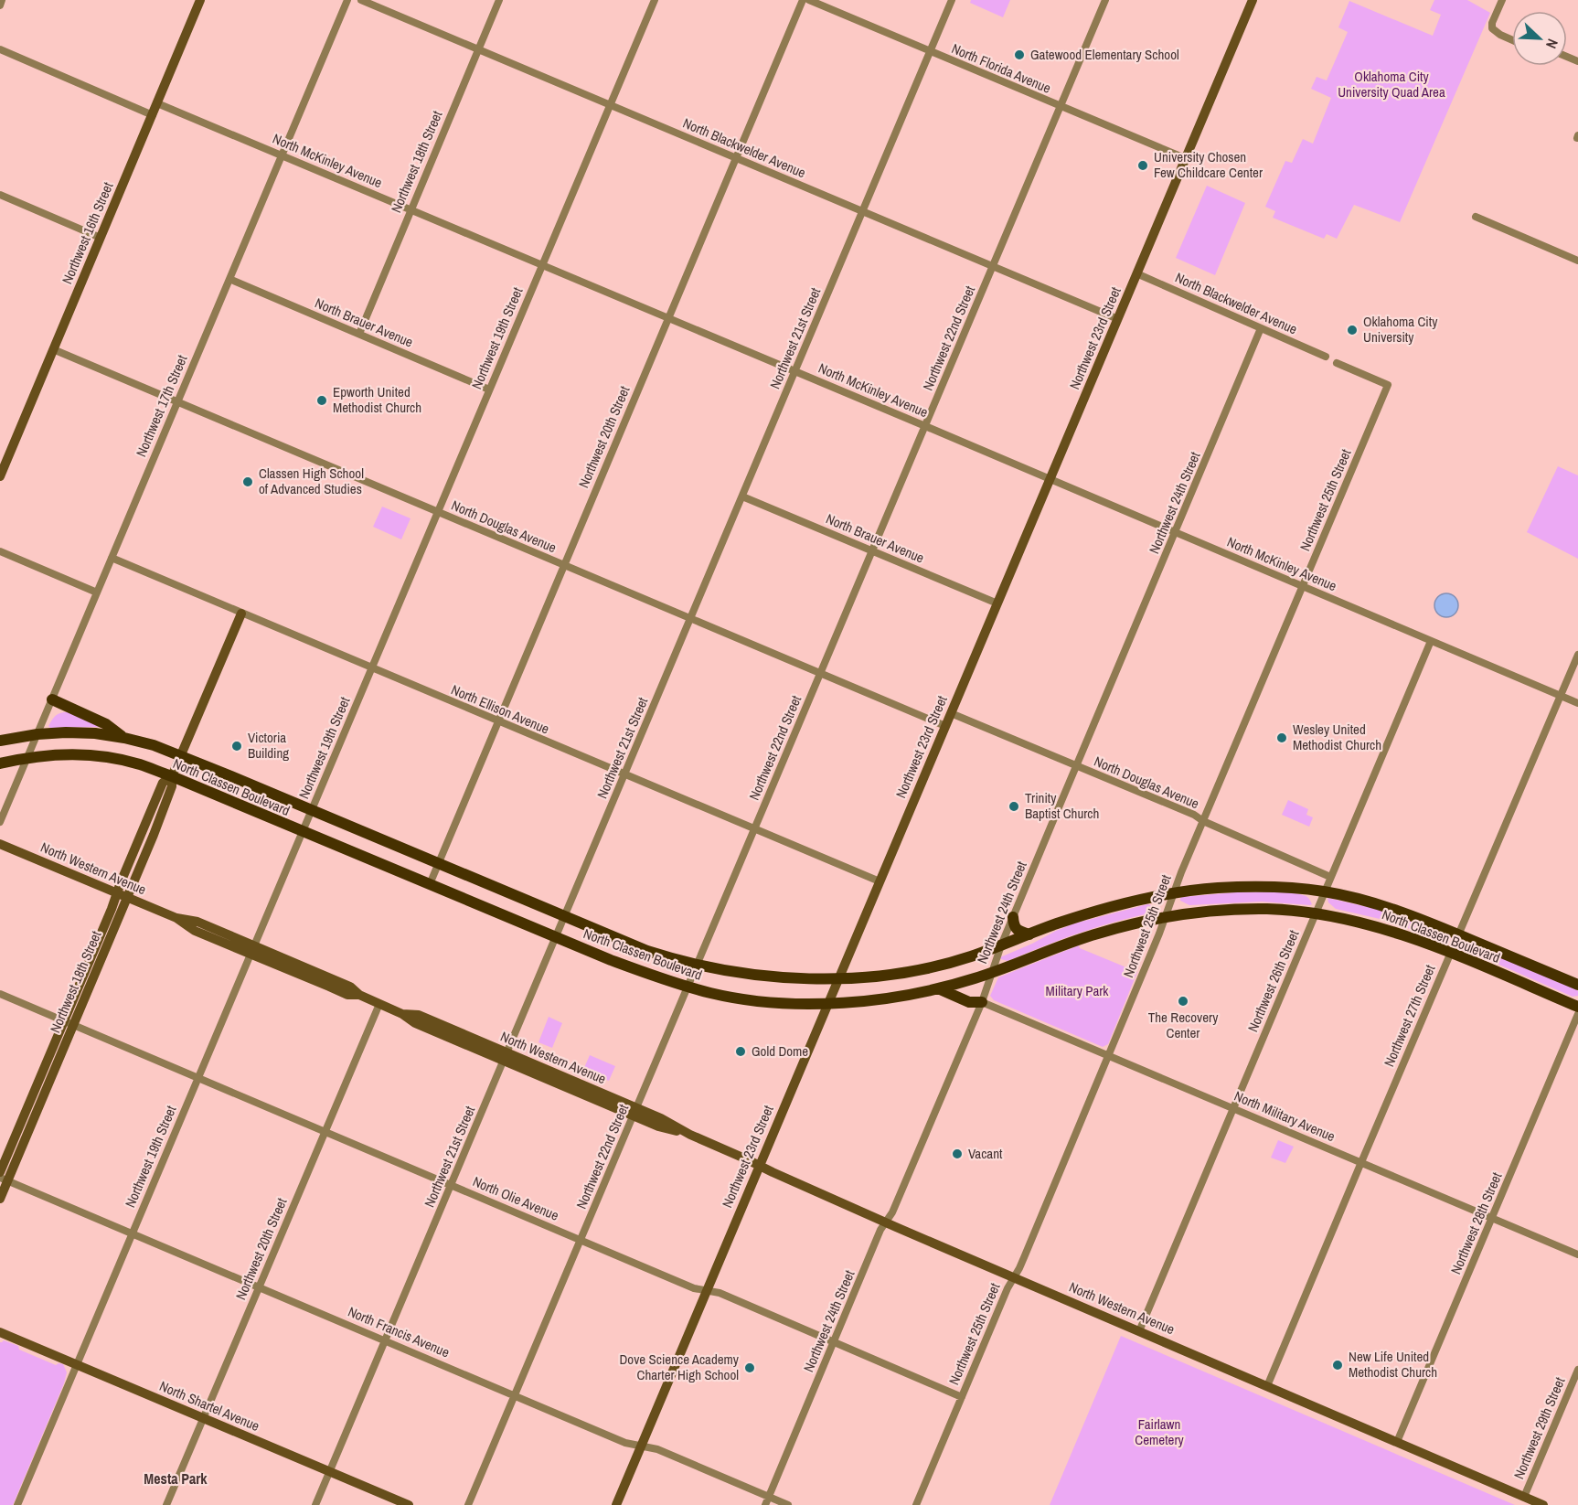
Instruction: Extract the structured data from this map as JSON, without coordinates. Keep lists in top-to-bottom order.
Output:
{
  "streets": {
    "main road": ["North Classen Boulevard"],
    "street": [
      "North Florida Avenue",
      "North Blackwelder Avenue",
      "North McKinley Avenue",
      "Northwest 18th Street",
      "Northwest 16th Street",
      "North Brauer Avenue",
      "Northwest 19th Street",
      "Northwest 21st Street",
      "Northwest 22nd Street",
      "Northwest 23rd Street",
      "Northwest 17th Street",
      "Northwest 20th Street",
      "Northwest 25th Street",
      "Northwest 24th Street",
      "North Douglas Avenue",
      "North Ellison Avenue",
      "North Western Avenue",
      "Northwest 26th Street",
      "Northwest 27th Street",
      "North Military Avenue",
      "North Olie Avenue",
      "Northwest 28th Street",
      "North Francis Avenue",
      "North Shartel Avenue",
      "Northwest 29th Street"
    ]
  },
  "crossings": [
    ["North Florida Avenue", "Northwest 21st Street"],
    ["North Florida Avenue", "Northwest 22nd Street"],
    ["North Florida Avenue", "Northwest 23rd Street"],
    ["North Blackwelder Avenue", "Northwest 18th Street"],
    ["North Blackwelder Avenue", "Northwest 19th Street"],
    ["North Blackwelder Avenue", "Northwest 21st Street"],
    ["North Blackwelder Avenue", "Northwest 22nd Street"],
    ["North Blackwelder Avenue", "Northwest 23rd Street"],
    ["North Blackwelder Avenue", "Northwest 20th Street"],
    ["North Blackwelder Avenue", "Northwest 24th Street"],
    ["North McKinley Avenue", "Northwest 18th Street"],
    ["North McKinley Avenue", "Northwest 16th Street"],
    ["North McKinley Avenue", "Northwest 19th Street"],
    ["North McKinley Avenue", "Northwest 21st Street"],
    ["North McKinley Avenue", "Northwest 22nd Street"],
    ["North McKinley Avenue", "Northwest 23rd Street"],
    ["North McKinley Avenue", "Northwest 17th Street"],
    ["North McKinley Avenue", "Northwest 20th Street"],
    ["North McKinley Avenue", "Northwest 25th Street"],
    ["North McKinley Avenue", "Northwest 24th Street"],
    ["North McKinley Avenue", "Northwest 26th Street"],
    ["North McKinley Avenue", "Northwest 27th Street"],
    ["Northwest 18th Street", "North Brauer Avenue"],
    ["Northwest 18th Street", "North Ellison Avenue"],
    ["Northwest 18th Street", "North Classen Boulevard"],
    ["Northwest 18th Street", "North Western Avenue"],
    ["Northwest 18th Street", "North Olie Avenue"],
    ["Northwest 18th Street", "North Francis Avenue"],
    ["Northwest 16th Street", "North Douglas Avenue"],
    ["North Brauer Avenue", "Northwest 19th Street"],
    ["North Brauer Avenue", "Northwest 21st Street"],
    ["North Brauer Avenue", "Northwest 22nd Street"],
    ["North Brauer Avenue", "Northwest 23rd Street"],
    ["North Brauer Avenue", "Northwest 17th Street"],
    ["Northwest 19th Street", "North Douglas Avenue"],
    ["Northwest 19th Street", "North Ellison Avenue"],
    ["Northwest 19th Street", "North Classen Boulevard"],
    ["Northwest 19th Street", "North Western Avenue"],
    ["Northwest 19th Street", "North Olie Avenue"],
    ["Northwest 19th Street", "North Francis Avenue"],
    ["Northwest 19th Street", "North Shartel Avenue"],
    ["Northwest 21st Street", "North Douglas Avenue"],
    ["Northwest 21st Street", "North Ellison Avenue"],
    ["Northwest 21st Street", "North Classen Boulevard"],
    ["Northwest 21st Street", "North Western Avenue"],
    ["Northwest 21st Street", "North Olie Avenue"],
    ["Northwest 21st Street", "North Francis Avenue"],
    ["Northwest 21st Street", "North Shartel Avenue"],
    ["Northwest 22nd Street", "North Douglas Avenue"],
    ["Northwest 22nd Street", "North Ellison Avenue"],
    ["Northwest 22nd Street", "North Classen Boulevard"],
    ["Northwest 22nd Street", "North Western Avenue"],
    ["Northwest 22nd Street", "North Olie Avenue"],
    ["Northwest 22nd Street", "North Francis Avenue"],
    ["Northwest 23rd Street", "North Douglas Avenue"],
    ["Northwest 23rd Street", "North Ellison Avenue"],
    ["Northwest 23rd Street", "North Classen Boulevard"],
    ["Northwest 23rd Street", "North Western Avenue"],
    ["Northwest 23rd Street", "North Olie Avenue"],
    ["Northwest 23rd Street", "North Francis Avenue"],
    ["Northwest 17th Street", "North Douglas Avenue"],
    ["Northwest 17th Street", "North Ellison Avenue"],
    ["Northwest 17th Street", "North Classen Boulevard"],
    ["Northwest 20th Street", "North Douglas Avenue"],
    ["Northwest 20th Street", "North Ellison Avenue"],
    ["Northwest 20th Street", "North Classen Boulevard"],
    ["Northwest 20th Street", "North Western Avenue"],
    ["Northwest 20th Street", "North Olie Avenue"],
    ["Northwest 20th Street", "North Francis Avenue"],
    ["Northwest 20th Street", "North Shartel Avenue"],
    ["Northwest 25th Street", "North Douglas Avenue"],
    ["Northwest 25th Street", "North Classen Boulevard"],
    ["Northwest 25th Street", "North Western Avenue"],
    ["Northwest 25th Street", "North Military Avenue"],
    ["Northwest 25th Street", "North Olie Avenue"],
    ["Northwest 24th Street", "North Douglas Avenue"],
    ["Northwest 24th Street", "North Classen Boulevard"],
    ["Northwest 24th Street", "North Western Avenue"],
    ["Northwest 24th Street", "North Military Avenue"],
    ["Northwest 24th Street", "North Olie Avenue"],
    ["Northwest 24th Street", "North Francis Avenue"],
    ["North Douglas Avenue", "Northwest 26th Street"],
    ["North Classen Boulevard", "Northwest 26th Street"],
    ["North Classen Boulevard", "Northwest 27th Street"],
    ["North Western Avenue", "Northwest 26th Street"],
    ["North Western Avenue", "Northwest 27th Street"],
    ["North Western Avenue", "Northwest 28th Street"],
    ["North Western Avenue", "Northwest 29th Street"],
    ["Northwest 26th Street", "North Military Avenue"],
    ["Northwest 27th Street", "North Military Avenue"],
    ["North Military Avenue", "Northwest 28th Street"]
  ],
  "districts": ["Mesta Park"],
  "parks": ["Oklahoma City University Quad Area", "Military Park", "Fairlawn Cemetery"],
  "places": [
    "Gatewood Elementary School",
    "University Chosen Few Childcare Center",
    "Oklahoma City University",
    "Epworth United Methodist Church",
    "Classen High School of Advanced Studies",
    "Wesley United Methodist Church",
    "Victoria Building",
    "Trinity Baptist Church",
    "The Recovery Center",
    "Gold Dome",
    "Vacant",
    "New Life United Methodist Church",
    "Dove Science Academy Charter High School"
  ],
  "north": "bottom right"
}
